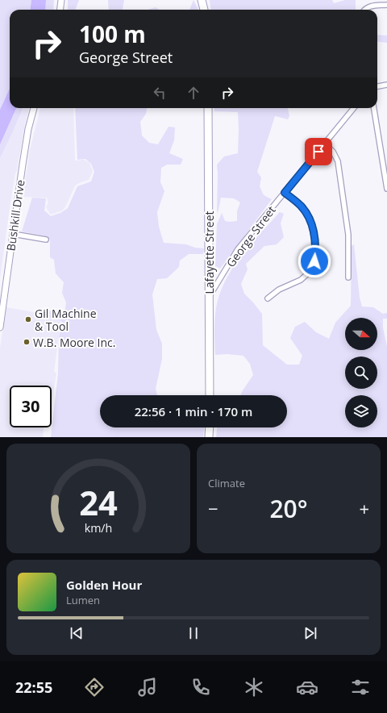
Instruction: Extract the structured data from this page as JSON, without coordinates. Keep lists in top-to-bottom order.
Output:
{
  "streets": {
    "main road": ["Lafayette Street"],
    "street": ["Bushkill Drive", "George Street"]
  },
  "crossings": [
    ["George Street", "Lafayette Street"]
  ],
  "places": ["Gil Machine & Tool", "W.B. Moore Inc."],
  "north": "right",
  "page": {
    "turn": ["100 m", "George Street"],
    "limit": "30",
    "trip": "22:56 · 1 min · 170 m",
    "tile": "Climate",
    "heat": ["−", "20°", "+"],
    "song": ["Golden Hour", "Lumen"],
    "tabs": "22:55",
    "gauge": ["24", "km/h"]
  }
}
